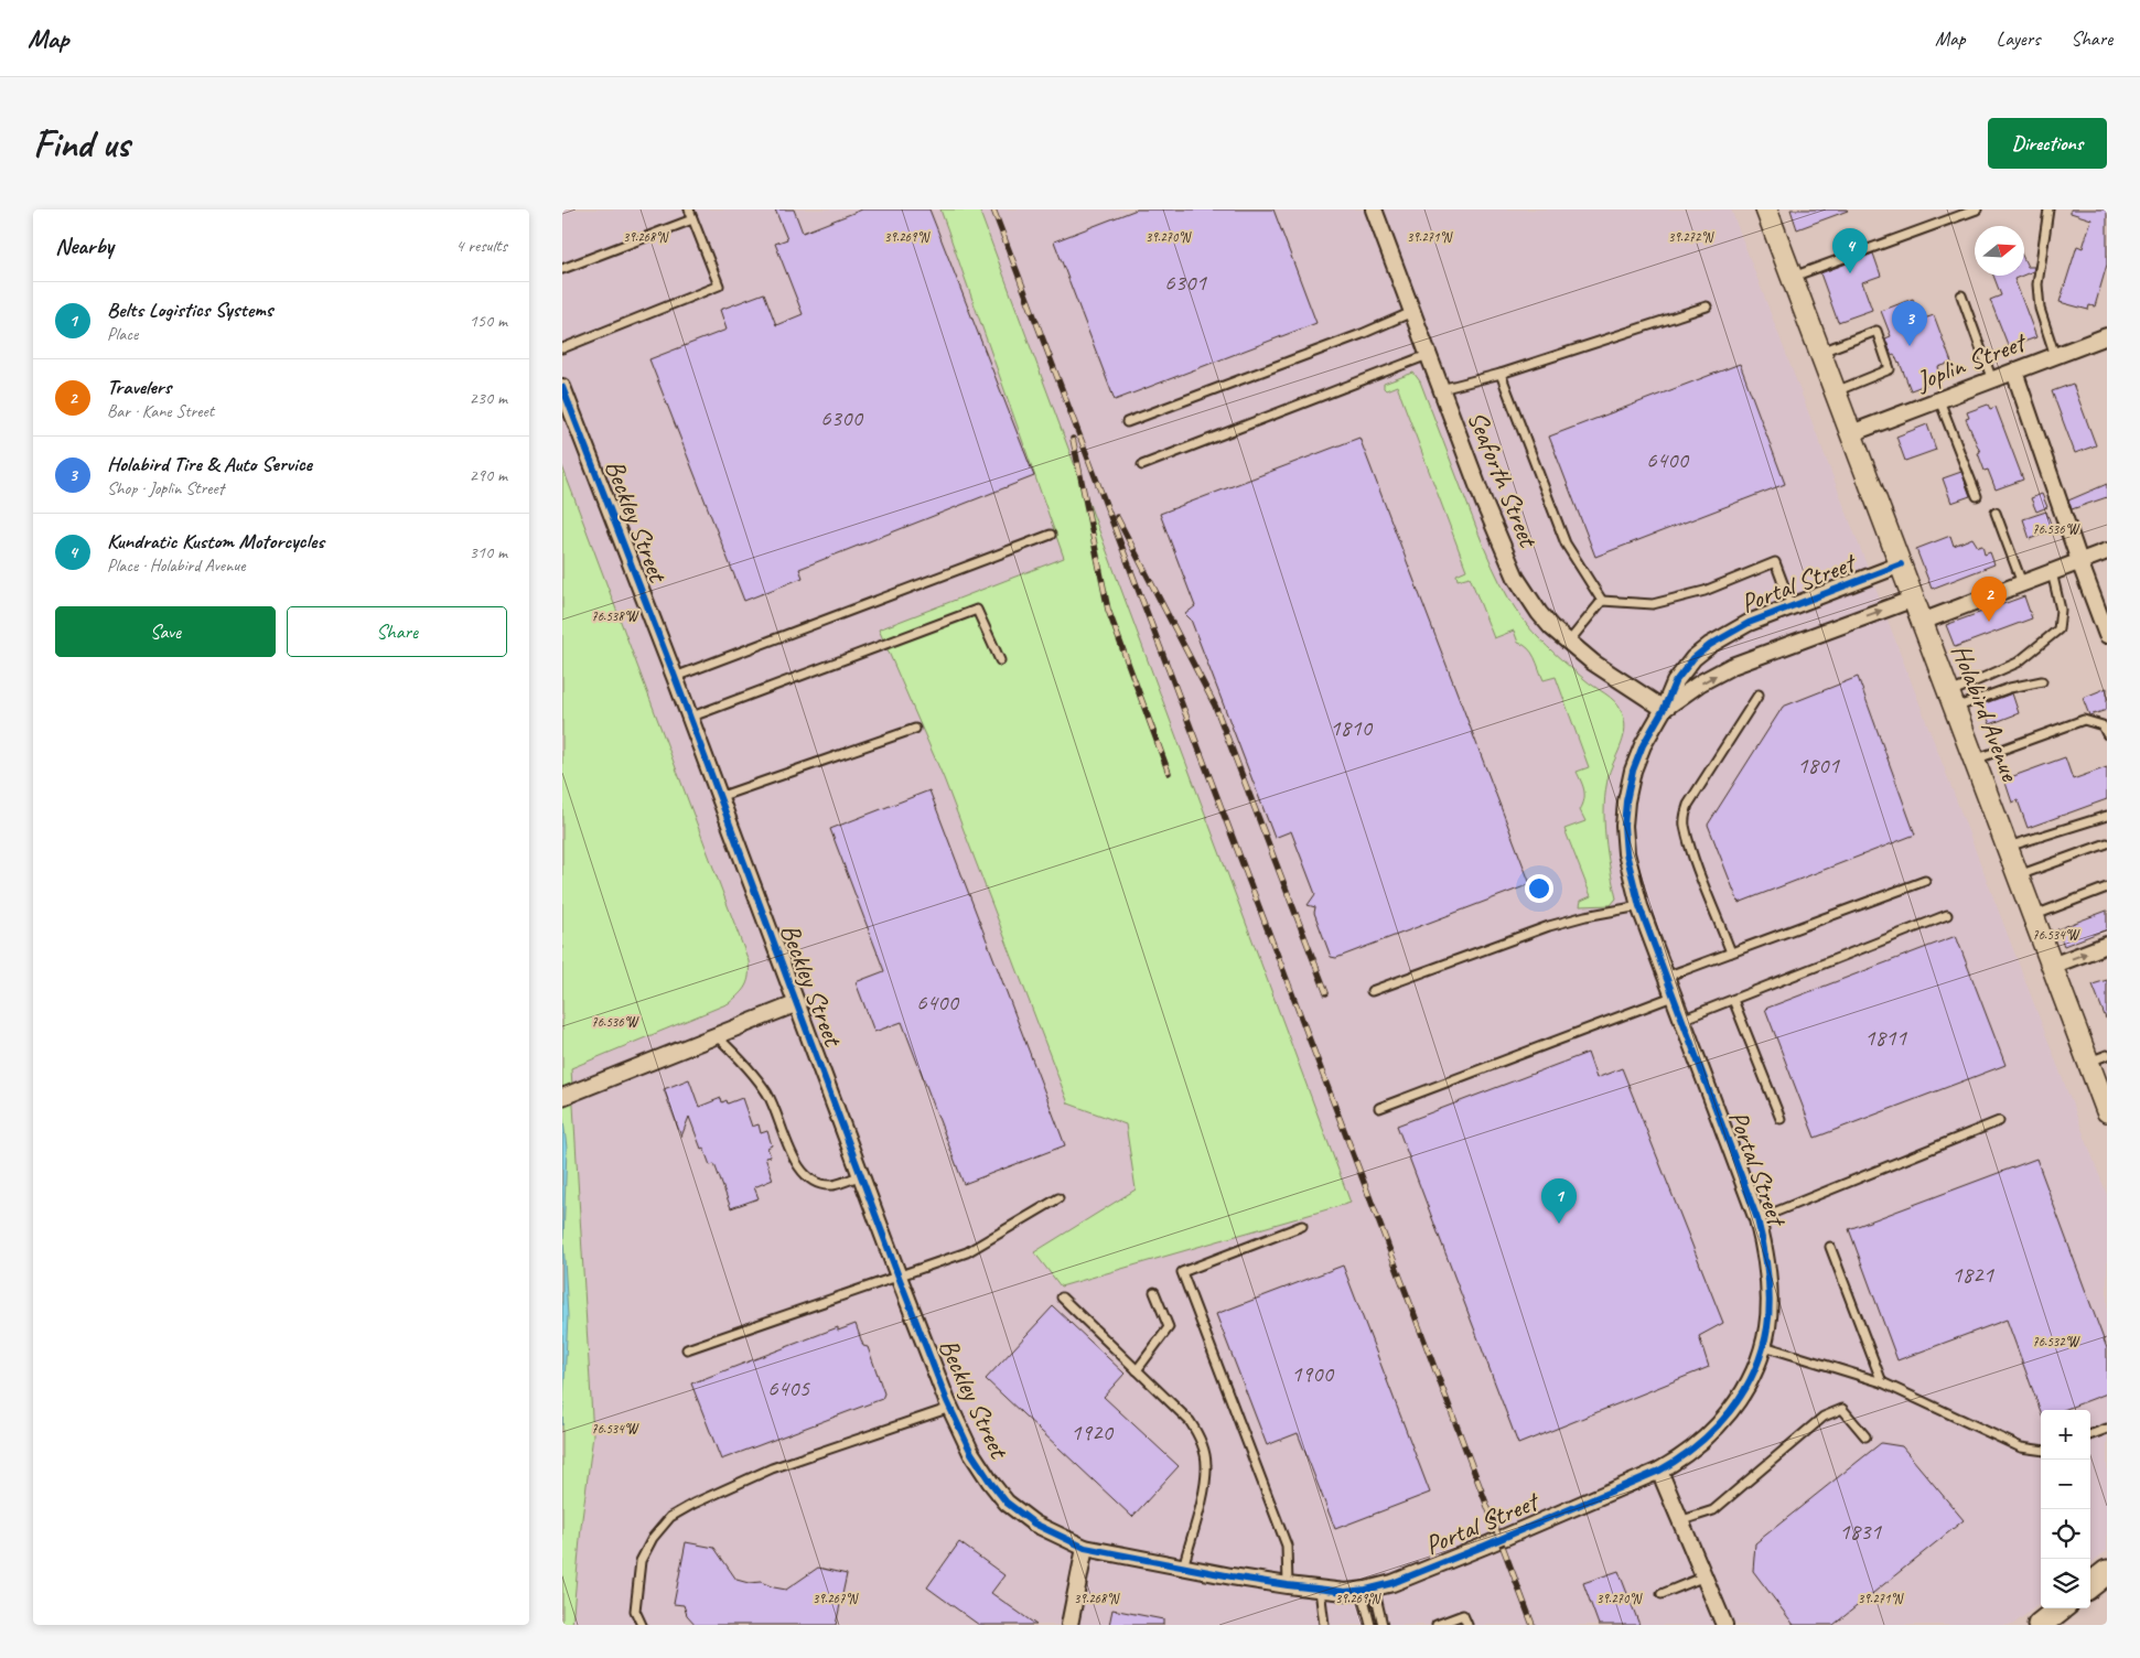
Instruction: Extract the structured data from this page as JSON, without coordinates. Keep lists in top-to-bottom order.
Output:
{
  "streets": {
    "main road": ["Holabird Avenue"],
    "street": [
      "Joplin Street",
      "Seaforth Street",
      "Beckley Street",
      "Portal Street"
    ]
  },
  "crossings": [
    ["Joplin Street", "Holabird Avenue"],
    ["Seaforth Street", "Portal Street"],
    ["Beckley Street", "Portal Street"],
    ["Portal Street", "Holabird Avenue"]
  ],
  "house_numbers": [
    "6301",
    "6300",
    "6400",
    "1810",
    "1801",
    "6400",
    "1811",
    "1821",
    "1900",
    "6405",
    "1920",
    "1831"
  ],
  "north": "right",
  "page": {
    "header": "Map",
    "nav": ["Map", "Layers", "Share"],
    "buttons": [
      "Directions",
      ["Save", "Share"]
    ],
    "title": "Find us",
    "heading": ["Nearby", "4 results"],
    "pins": [
      "4",
      "3",
      "2",
      "1"
    ],
    "list": [
      {
        "mark": "1",
        "name": "Belts Logistics Systems",
        "note": "Place",
        "value": "150 m"
      },
      {
        "mark": "2",
        "name": "Travelers",
        "note": "Bar · Kane Street",
        "value": "230 m"
      },
      {
        "mark": "3",
        "name": "Holabird Tire & Auto Service",
        "note": "Shop · Joplin Street",
        "value": "290 m"
      },
      {
        "mark": "4",
        "name": "Kundratic Kustom Motorcycles",
        "note": "Place · Holabird Avenue",
        "value": "310 m"
      }
    ],
    "map_buttons": ["+", "−"]
  },
  "coordinates": [
    "39.268°N",
    "39.269°N",
    "39.270°N",
    "39.271°N",
    "39.272°N",
    "76.536°W",
    "76.538°W",
    "76.534°W",
    "76.532°W",
    "39.267°N"
  ]
}
